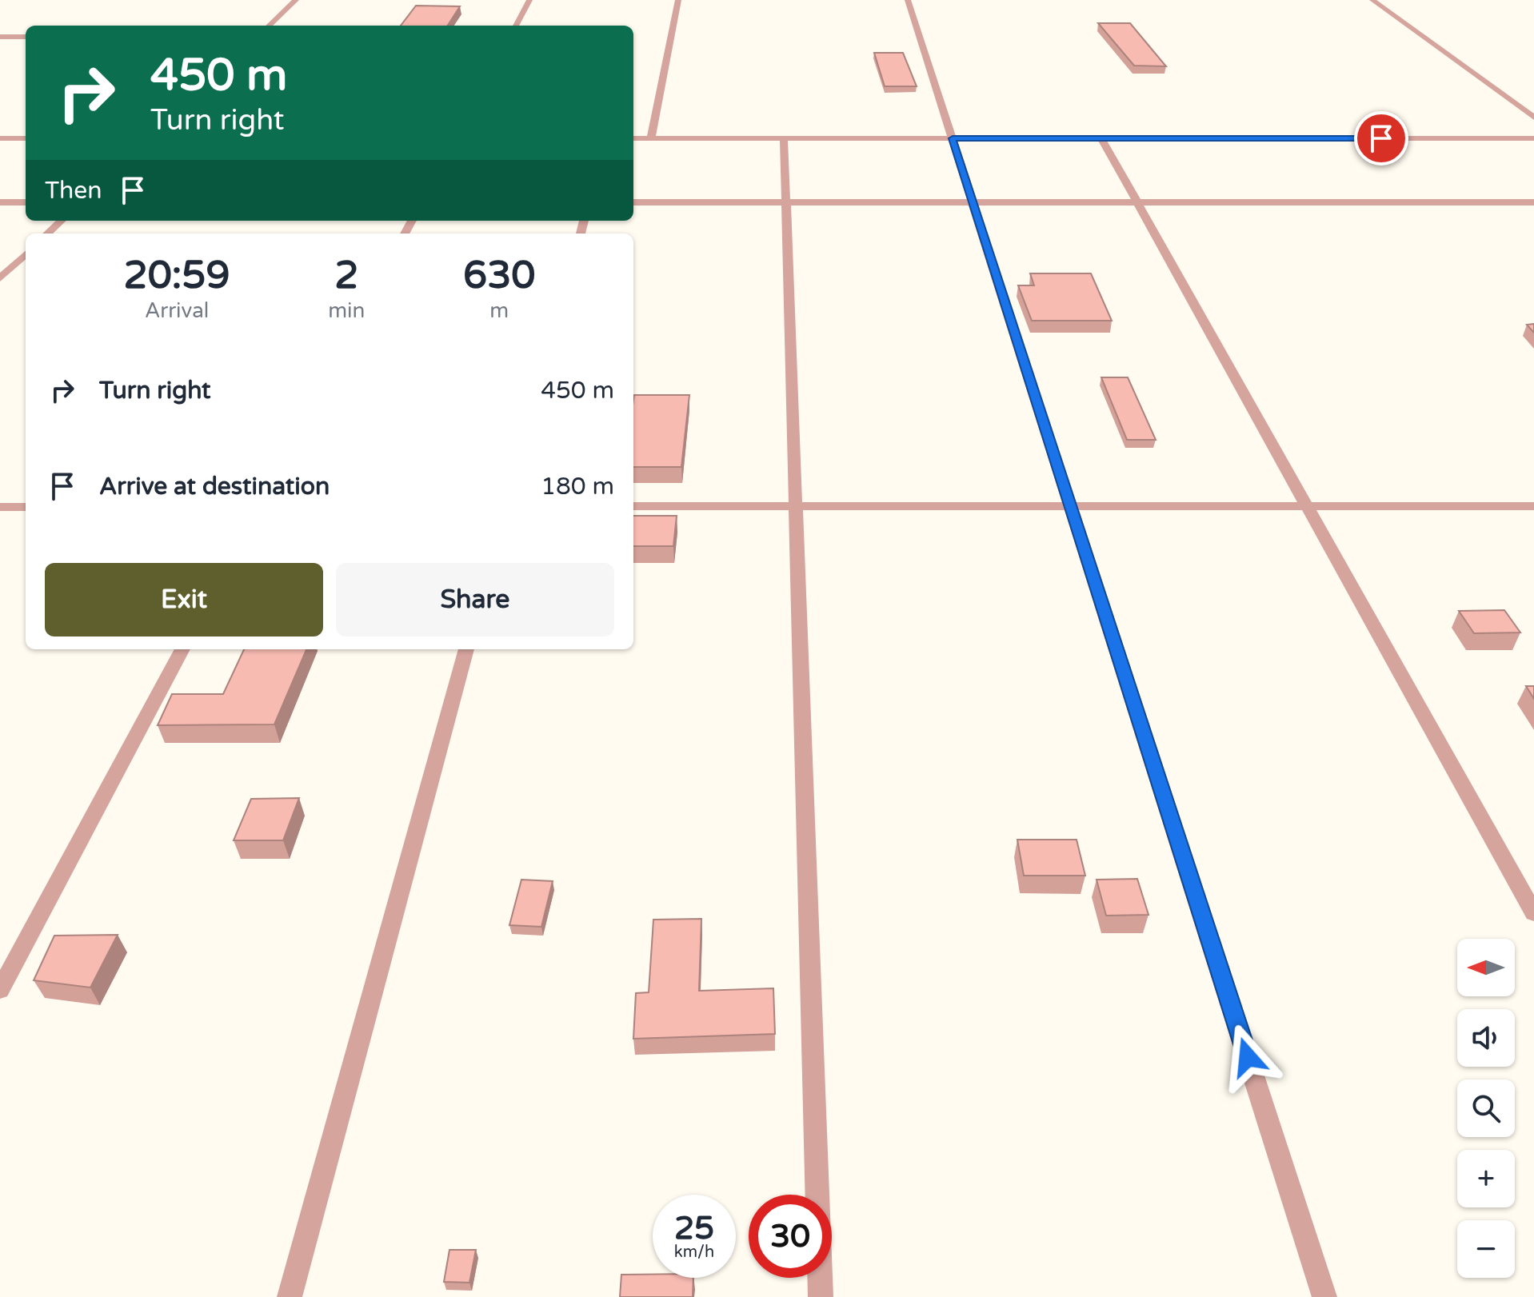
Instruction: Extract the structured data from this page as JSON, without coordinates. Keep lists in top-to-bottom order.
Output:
{
  "north": "left",
  "page": {
    "turn": ["450 m", "Turn right"],
    "then": "Then",
    "eta": [
      "20:59",
      "Arrival",
      "2",
      "min",
      "630",
      "m"
    ],
    "list": [
      {
        "name": "Turn right",
        "value": "450 m"
      },
      {
        "name": "Arrive at destination",
        "value": "180 m"
      }
    ],
    "buttons": ["Exit", "Share"],
    "map_buttons": ["+", "−"],
    "speed": "25 km/h",
    "limit": "30"
  }
}
